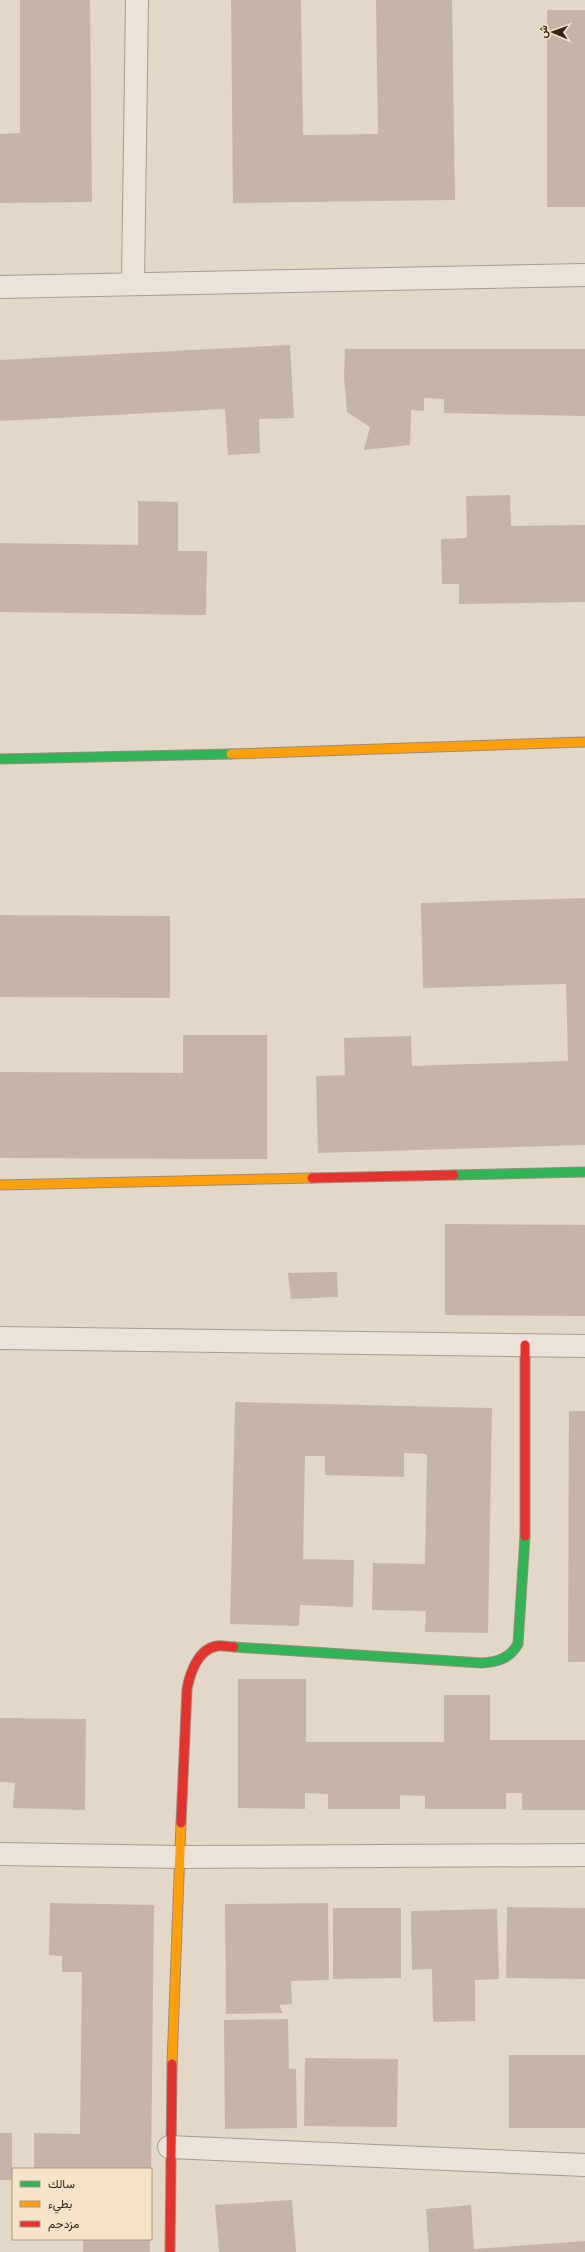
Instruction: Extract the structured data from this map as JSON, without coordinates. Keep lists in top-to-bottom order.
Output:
{
  "legend": ["سالك", "بطيء", "مزدحم"],
  "north": "left"
}
